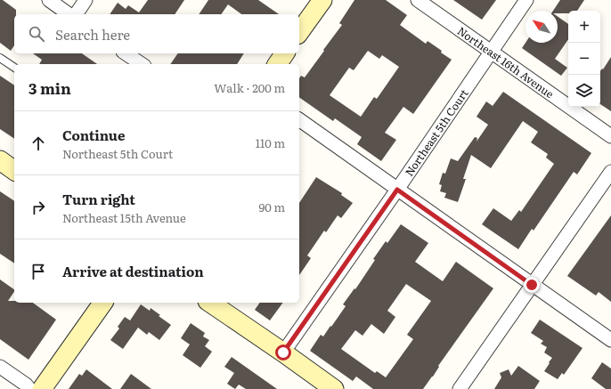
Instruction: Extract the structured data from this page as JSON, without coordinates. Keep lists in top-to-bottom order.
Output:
{
  "streets": {
    "street": ["Northeast 16th Avenue", "Northeast 5th Court"]
  },
  "crossings": [
    ["Northeast 16th Avenue", "Northeast 5th Court"]
  ],
  "north": "top left",
  "page": {
    "map_buttons": ["+", "−"],
    "search": "Search here",
    "heading": ["3 min", "Walk · 200 m"],
    "list": [
      ["Continue", "Northeast 5th Court", "110 m"],
      ["Turn right", "Northeast 15th Avenue", "90 m"],
      "Arrive at destination"
    ]
  }
}
